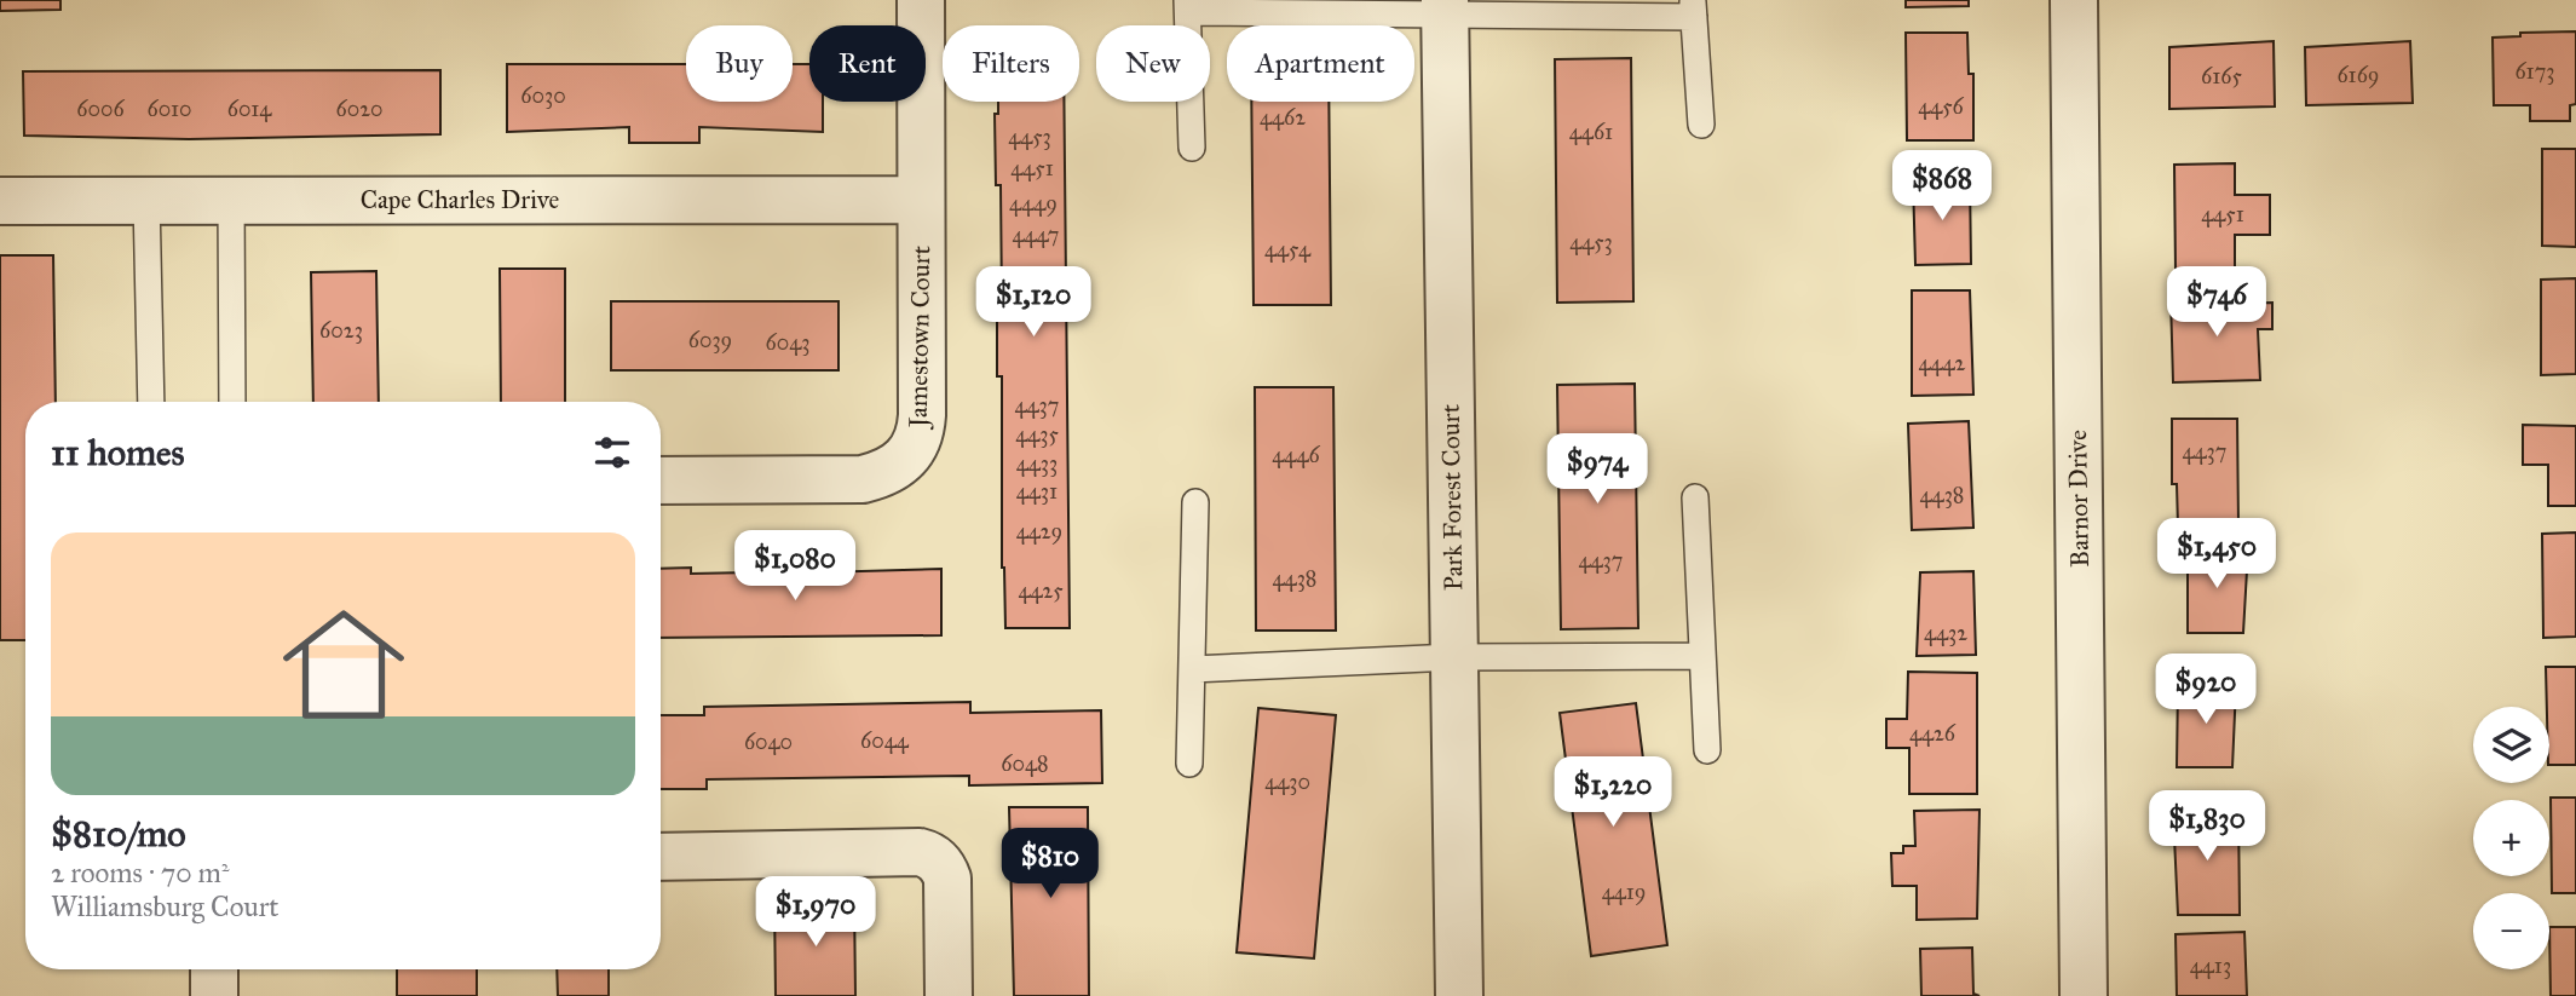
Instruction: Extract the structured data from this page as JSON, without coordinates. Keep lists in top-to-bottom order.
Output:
{
  "streets": {
    "street": [
      "Cape Charles Drive",
      "Jamestown Court",
      "Park Forest Court",
      "Barnor Drive"
    ]
  },
  "crossings": [
    ["Cape Charles Drive", "Jamestown Court"]
  ],
  "house_numbers": [
    "6173",
    "6169",
    "6165",
    "6030",
    "4456",
    "6006",
    "6010",
    "6014",
    "6020",
    "4462",
    "4461",
    "4453",
    "4451",
    "4449",
    "4451",
    "4447",
    "4453",
    "4454",
    "6023",
    "6039",
    "6043",
    "4442",
    "4437",
    "4435",
    "4437",
    "4446",
    "4433",
    "4431",
    "4438",
    "4429",
    "4437",
    "4438",
    "4425",
    "4432",
    "4426",
    "6044",
    "6040",
    "6048",
    "4430",
    "4419",
    "4413"
  ],
  "page": {
    "chip": [
      "Buy",
      "Rent",
      "Filters",
      "New",
      "Apartment"
    ],
    "price": [
      "$868",
      "$1,120",
      "$746",
      "$974",
      "$1,450",
      "$1,080",
      "$920",
      "$1,220",
      "$1,830",
      "$810",
      "$1,970"
    ],
    "heading": "11 homes",
    "list": [
      {
        "name": "$810/mo",
        "note": "2 rooms · 70 m² · Williamsburg Court"
      }
    ],
    "map_buttons": ["+", "−"]
  }
}
